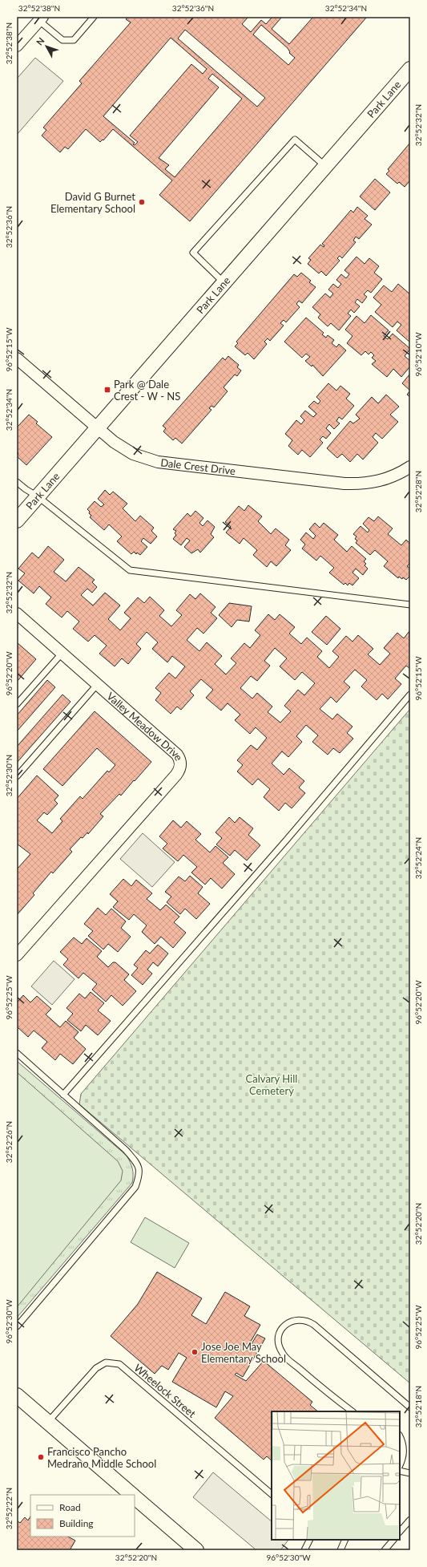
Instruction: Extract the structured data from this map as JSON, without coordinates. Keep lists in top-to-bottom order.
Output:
{
  "streets": {
    "street": ["Park Lane", "Dale Crest Drive", "Valley Meadow Drive"],
    "lane": ["Wheelock Street"]
  },
  "crossings": [
    ["Park Lane", "Dale Crest Drive"]
  ],
  "parks": ["Calvary Hill Cemetery"],
  "places": {
    "other": ["David G Burnet Elementary School", "Jose Joe May Elementary School", "Francisco Pancho Medrano Middle School"],
    "transit": ["Park @ Dale Crest - W - NS"]
  },
  "legend": ["Road", "Building"],
  "north": "top left",
  "coordinates": [
    "32°52'38\"N",
    "32°52'36\"N",
    "32°52'34\"N",
    "32°52'32\"N",
    "96°52'15\"W",
    "96°52'10\"W",
    "32°52'28\"N",
    "96°52'20\"W",
    "32°52'30\"N",
    "32°52'24\"N",
    "96°52'25\"W",
    "32°52'26\"N",
    "32°52'20\"N",
    "96°52'30\"W",
    "32°52'18\"N",
    "32°52'22\"N"
  ]
}
